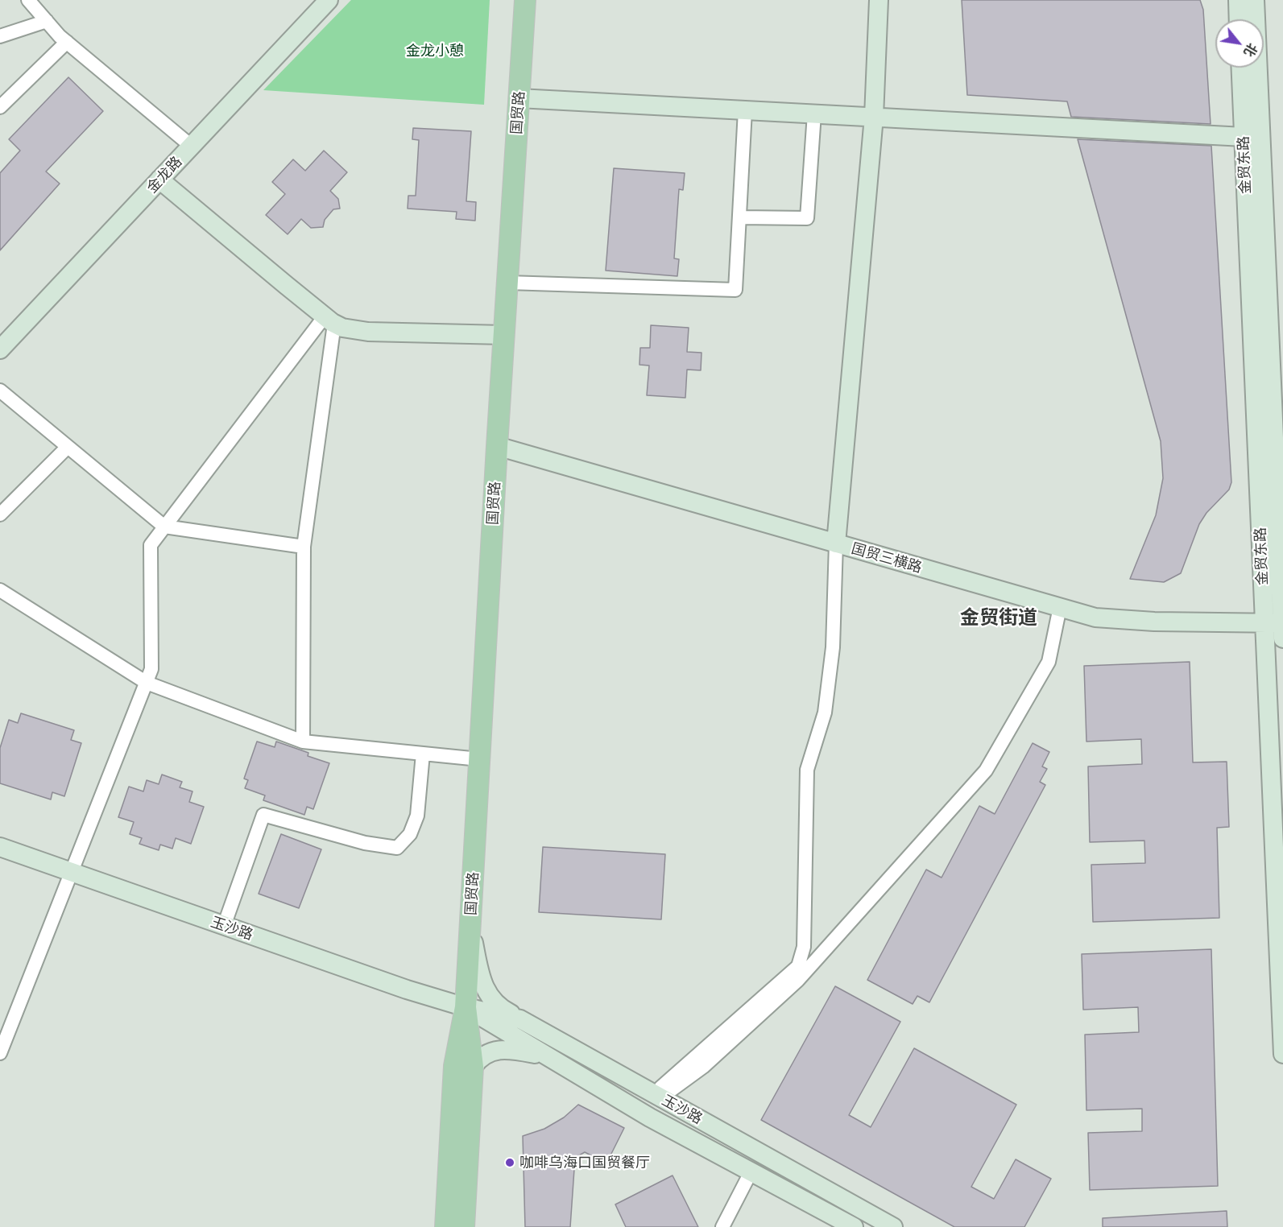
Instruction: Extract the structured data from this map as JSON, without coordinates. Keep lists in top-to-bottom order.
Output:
{
  "streets": {
    "main road": [
      "国贸路",
      "金贸东路",
      "金龙路",
      "国贸三横路",
      "玉沙路"
    ]
  },
  "crossings": [
    ["国贸路", "国贸三横路"],
    ["国贸路", "玉沙路"],
    ["金贸东路", "国贸三横路"]
  ],
  "districts": ["金贸街道"],
  "parks": ["金龙小憩"],
  "places": ["咖啡乌海口国贸餐厅"],
  "north": "bottom right"
}
